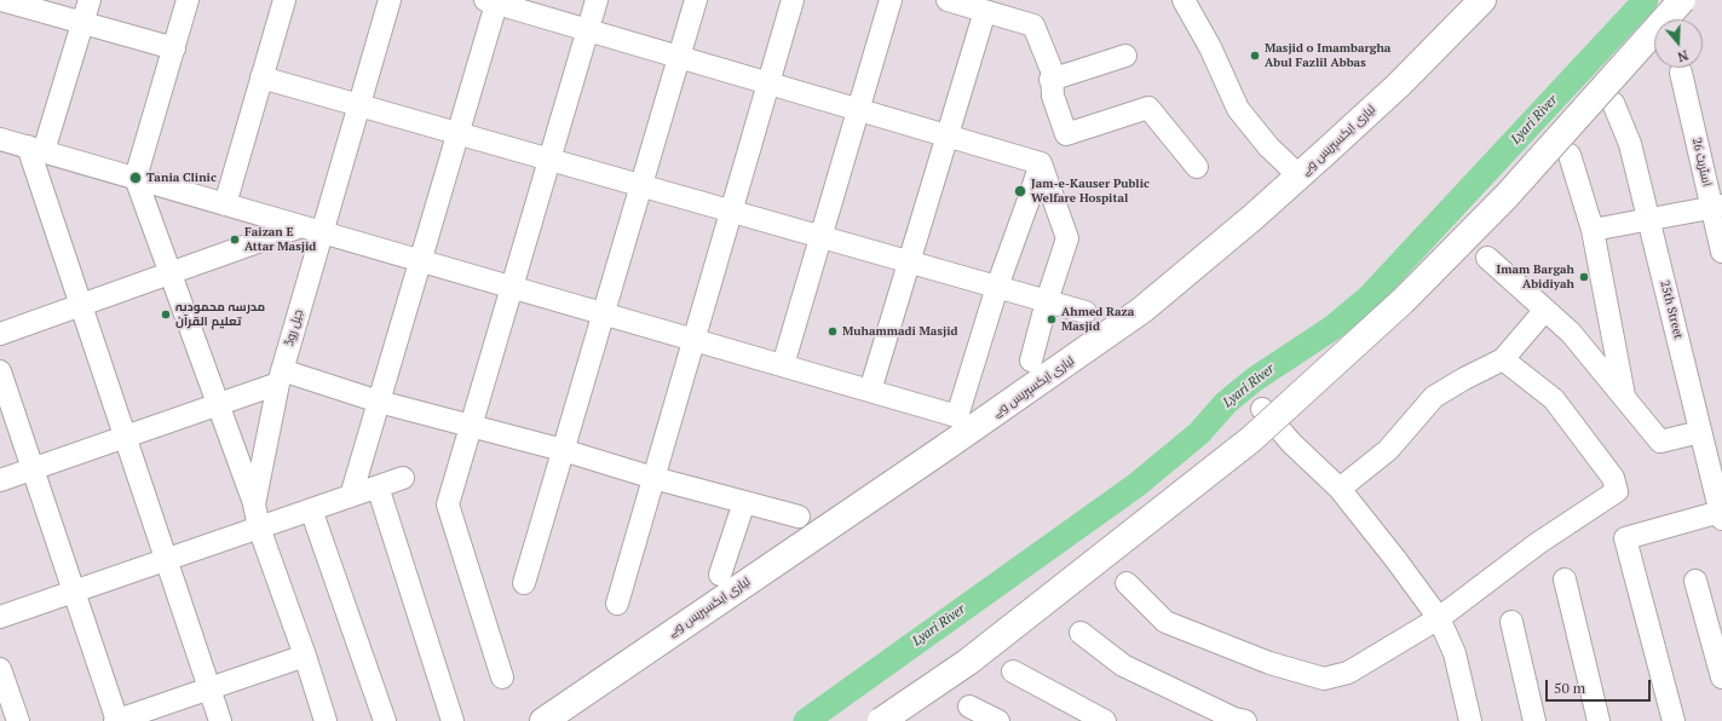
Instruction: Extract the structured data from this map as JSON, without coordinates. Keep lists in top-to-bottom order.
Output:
{
  "streets": {
    "highway": ["لیاری ایکسپریس وے"],
    "street": ["اسٹریٹ 26", "25th Street", "جیل روڈ"]
  },
  "water": ["Lyari River"],
  "places": [
    "Masjid o Imambargha Abul Fazlil Abbas",
    "Tania Clinic",
    "Jam-e-Kauser Public Welfare Hospital",
    "Faizan E Attar Masjid",
    "Imam Bargah Abidiyah",
    "مدرسہ محمودیہ تعلیم القرآن",
    "Ahmed Raza Masjid",
    "Muhammadi Masjid"
  ],
  "scale_bar": "50 m",
  "north": "bottom"
}
